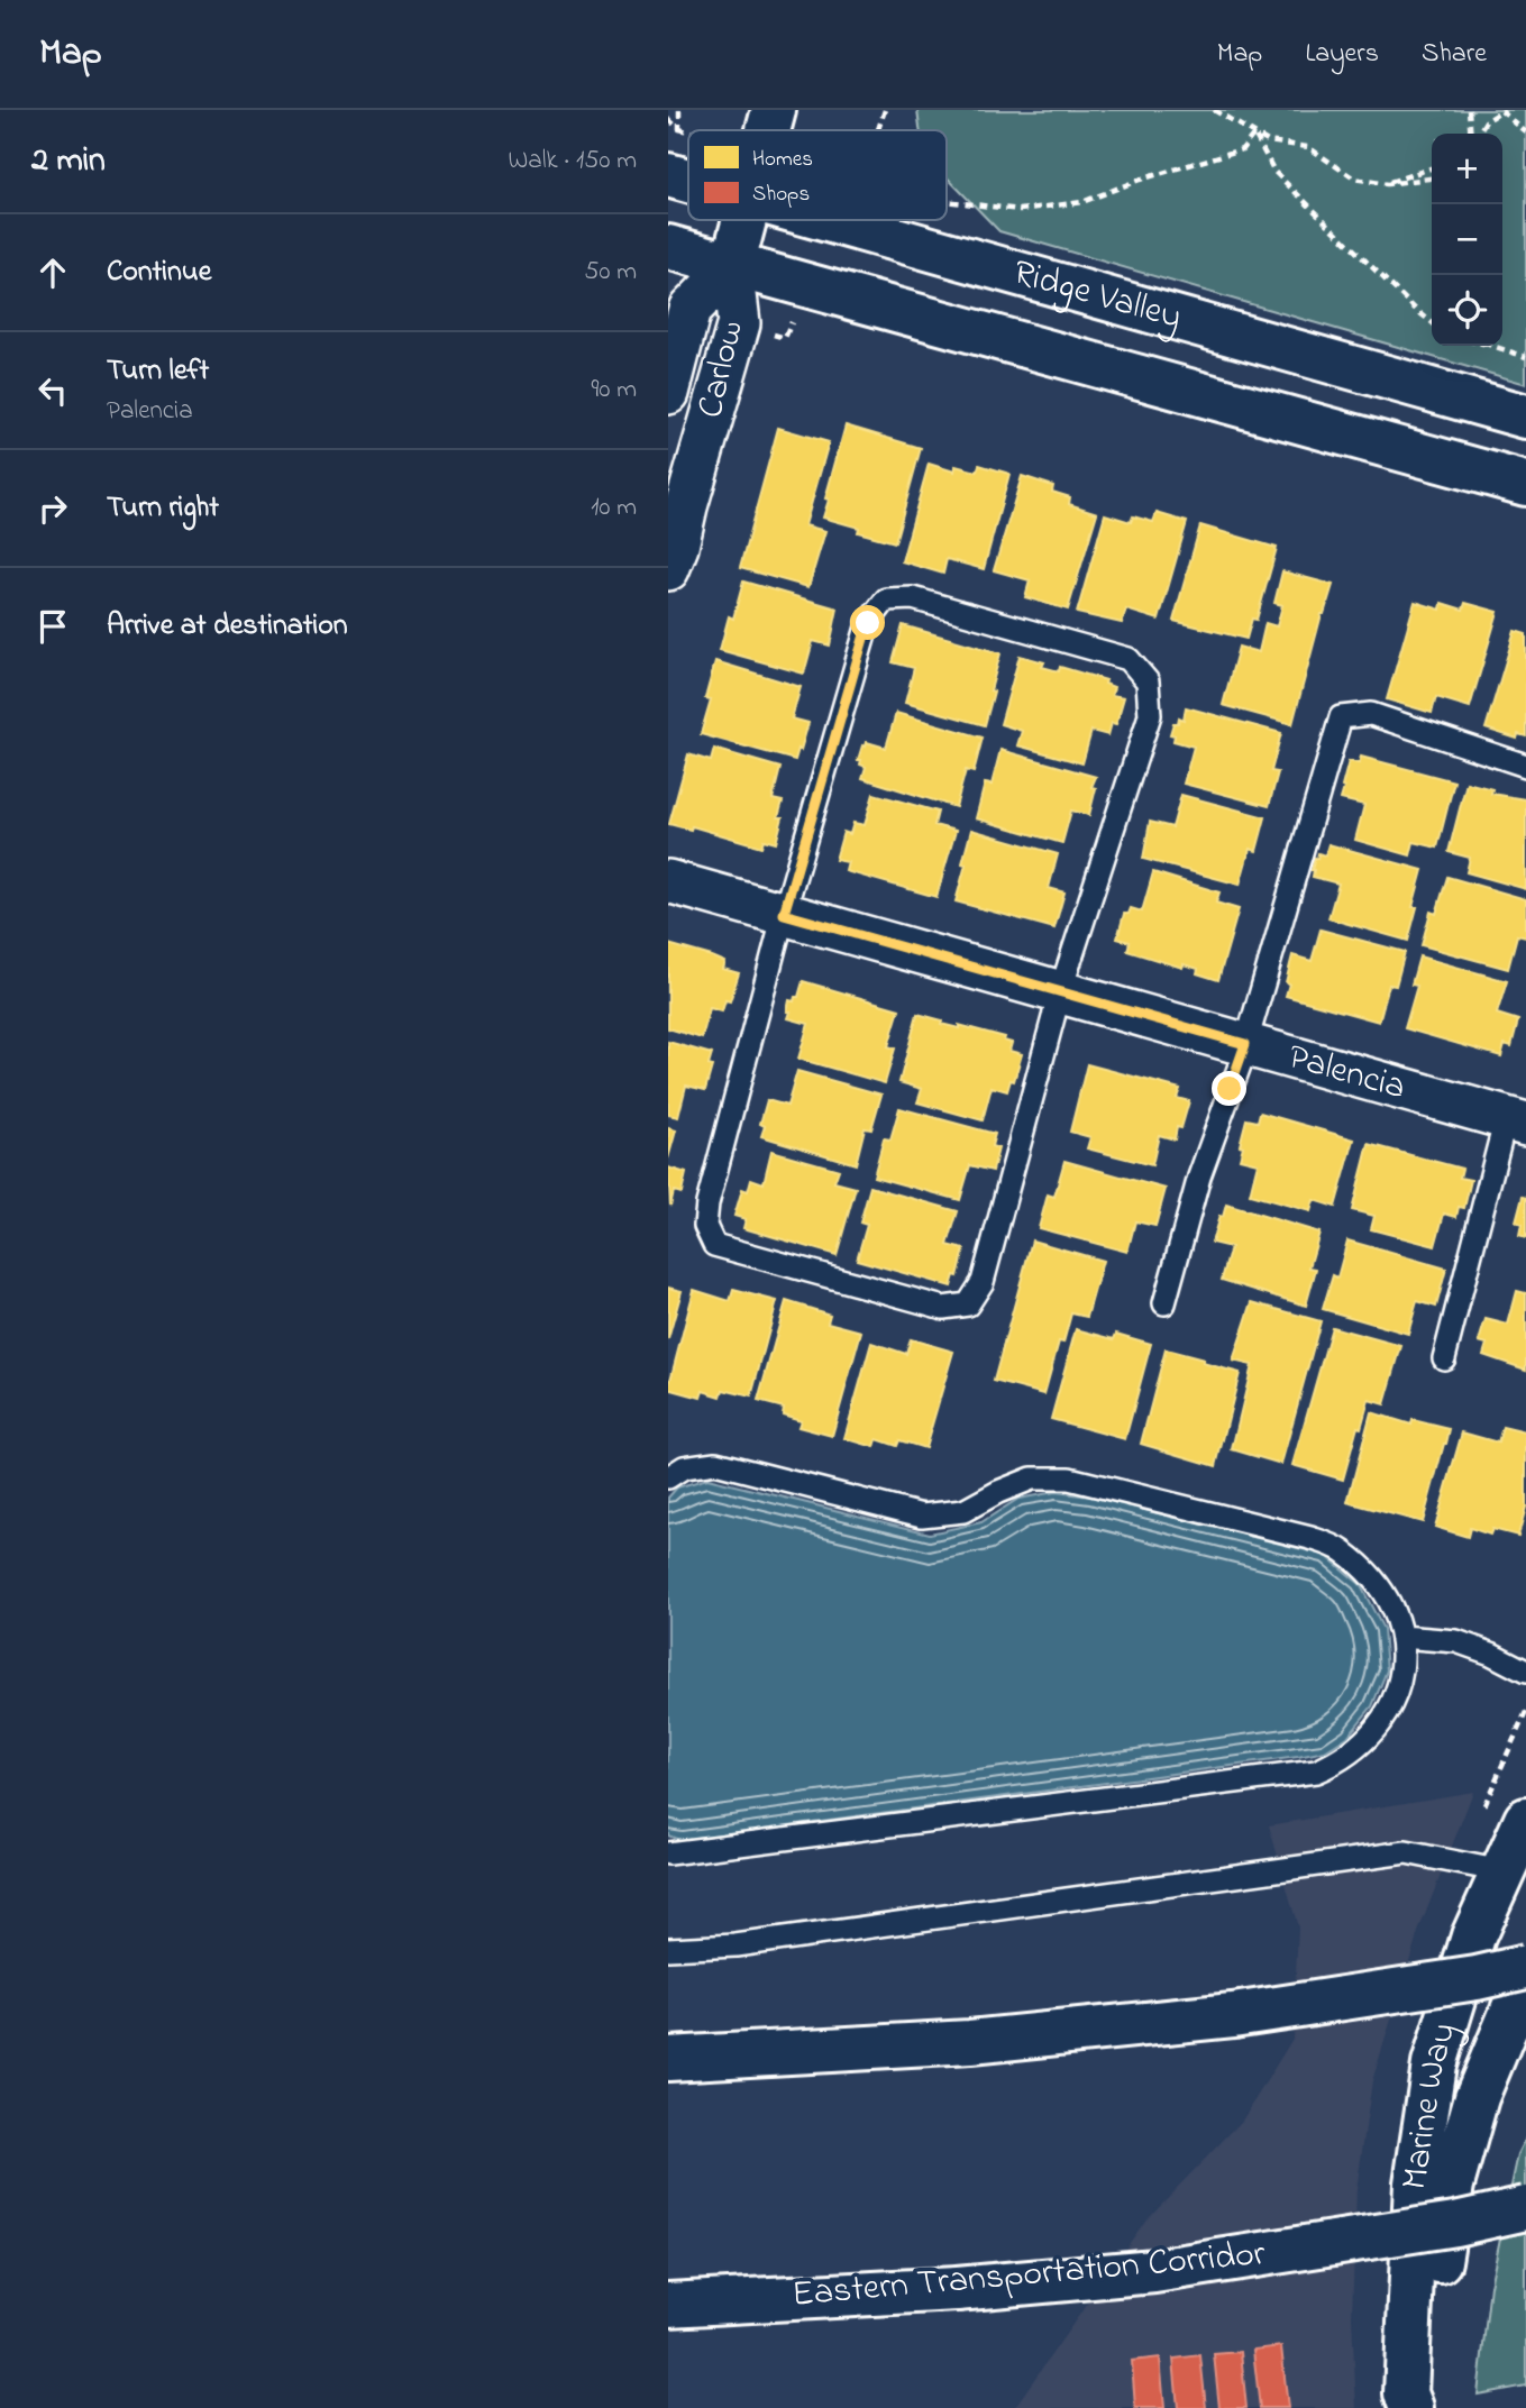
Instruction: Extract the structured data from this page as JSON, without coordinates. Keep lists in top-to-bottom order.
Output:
{
  "streets": {
    "main road": ["Ridge Valley", "Marine Way", "Eastern Transportation Corridor"],
    "street": ["Carlow", "Palencia"]
  },
  "crossings": [
    ["Ridge Valley", "Carlow"]
  ],
  "legend": ["Homes", "Shops"],
  "page": {
    "header": "Map",
    "nav": ["Map", "Layers", "Share"],
    "heading": ["2 min", "Walk · 150 m"],
    "map_buttons": ["+", "−"],
    "list": [
      ["Continue", "50 m"],
      ["Turn left", "Palencia", "90 m"],
      ["Turn right", "10 m"],
      "Arrive at destination"
    ]
  }
}
